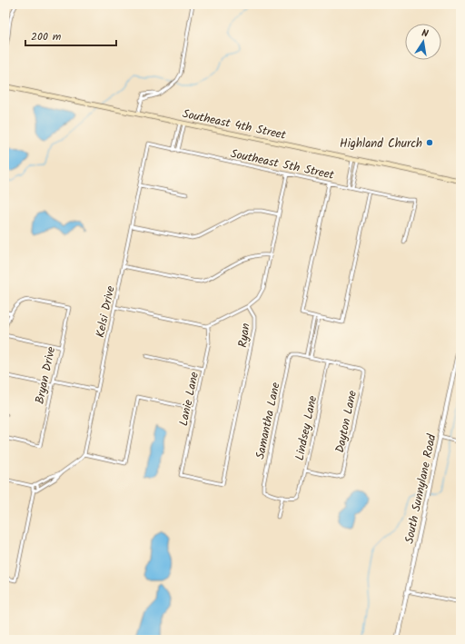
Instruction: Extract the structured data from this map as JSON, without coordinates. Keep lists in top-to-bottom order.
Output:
{
  "streets": {
    "main road": ["Southeast 4th Street"],
    "street": [
      "Southeast 5th Street",
      "Kelsi Drive",
      "Ryan",
      "Bryan Drive",
      "Lanie Lane",
      "Samantha Lane",
      "Dayton Lane",
      "Lindsey Lane",
      "South Sunnylane Road"
    ]
  },
  "crossings": [
    ["Southeast 5th Street", "Kelsi Drive"],
    ["Ryan", "Lanie Lane"],
    ["Samantha Lane", "Lindsey Lane"],
    ["Dayton Lane", "Lindsey Lane"]
  ],
  "places": ["Highland Church"],
  "scale_bar": "200 m",
  "north": "top"
}
